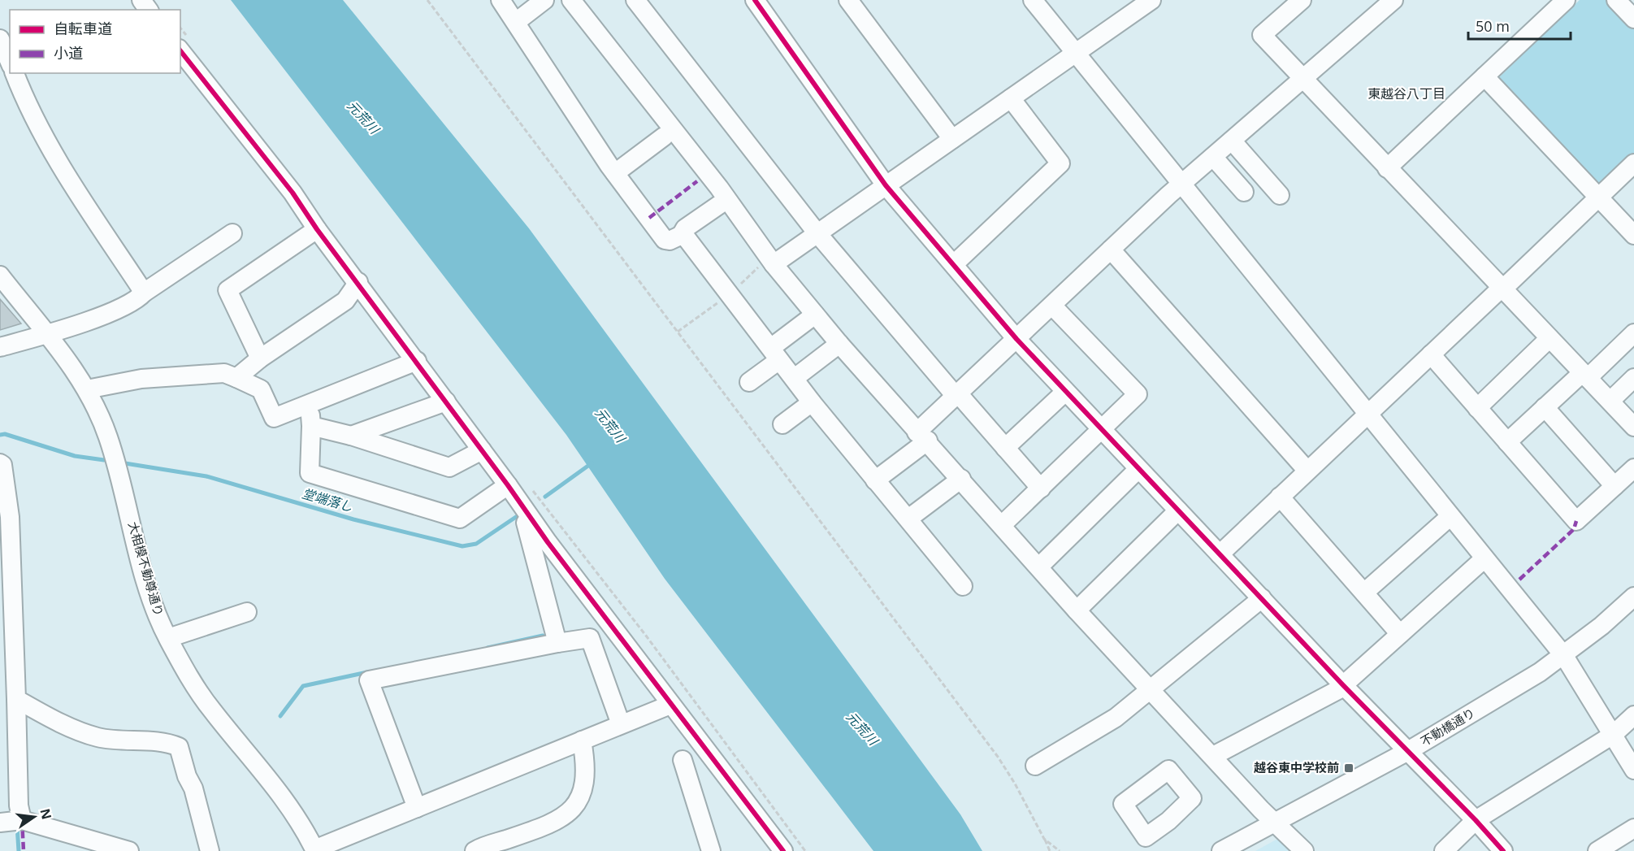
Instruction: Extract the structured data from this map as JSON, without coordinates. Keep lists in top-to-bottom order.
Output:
{
  "streets": {
    "street": ["大相模不動尊通り", "不動橋通り"]
  },
  "districts": ["東越谷八丁目"],
  "water": ["元荒川", "堂端落し"],
  "places": {
    "transit": ["越谷東中学校前"]
  },
  "legend": ["自転車道", "小道"],
  "scale_bar": "50 m",
  "north": "right"
}
